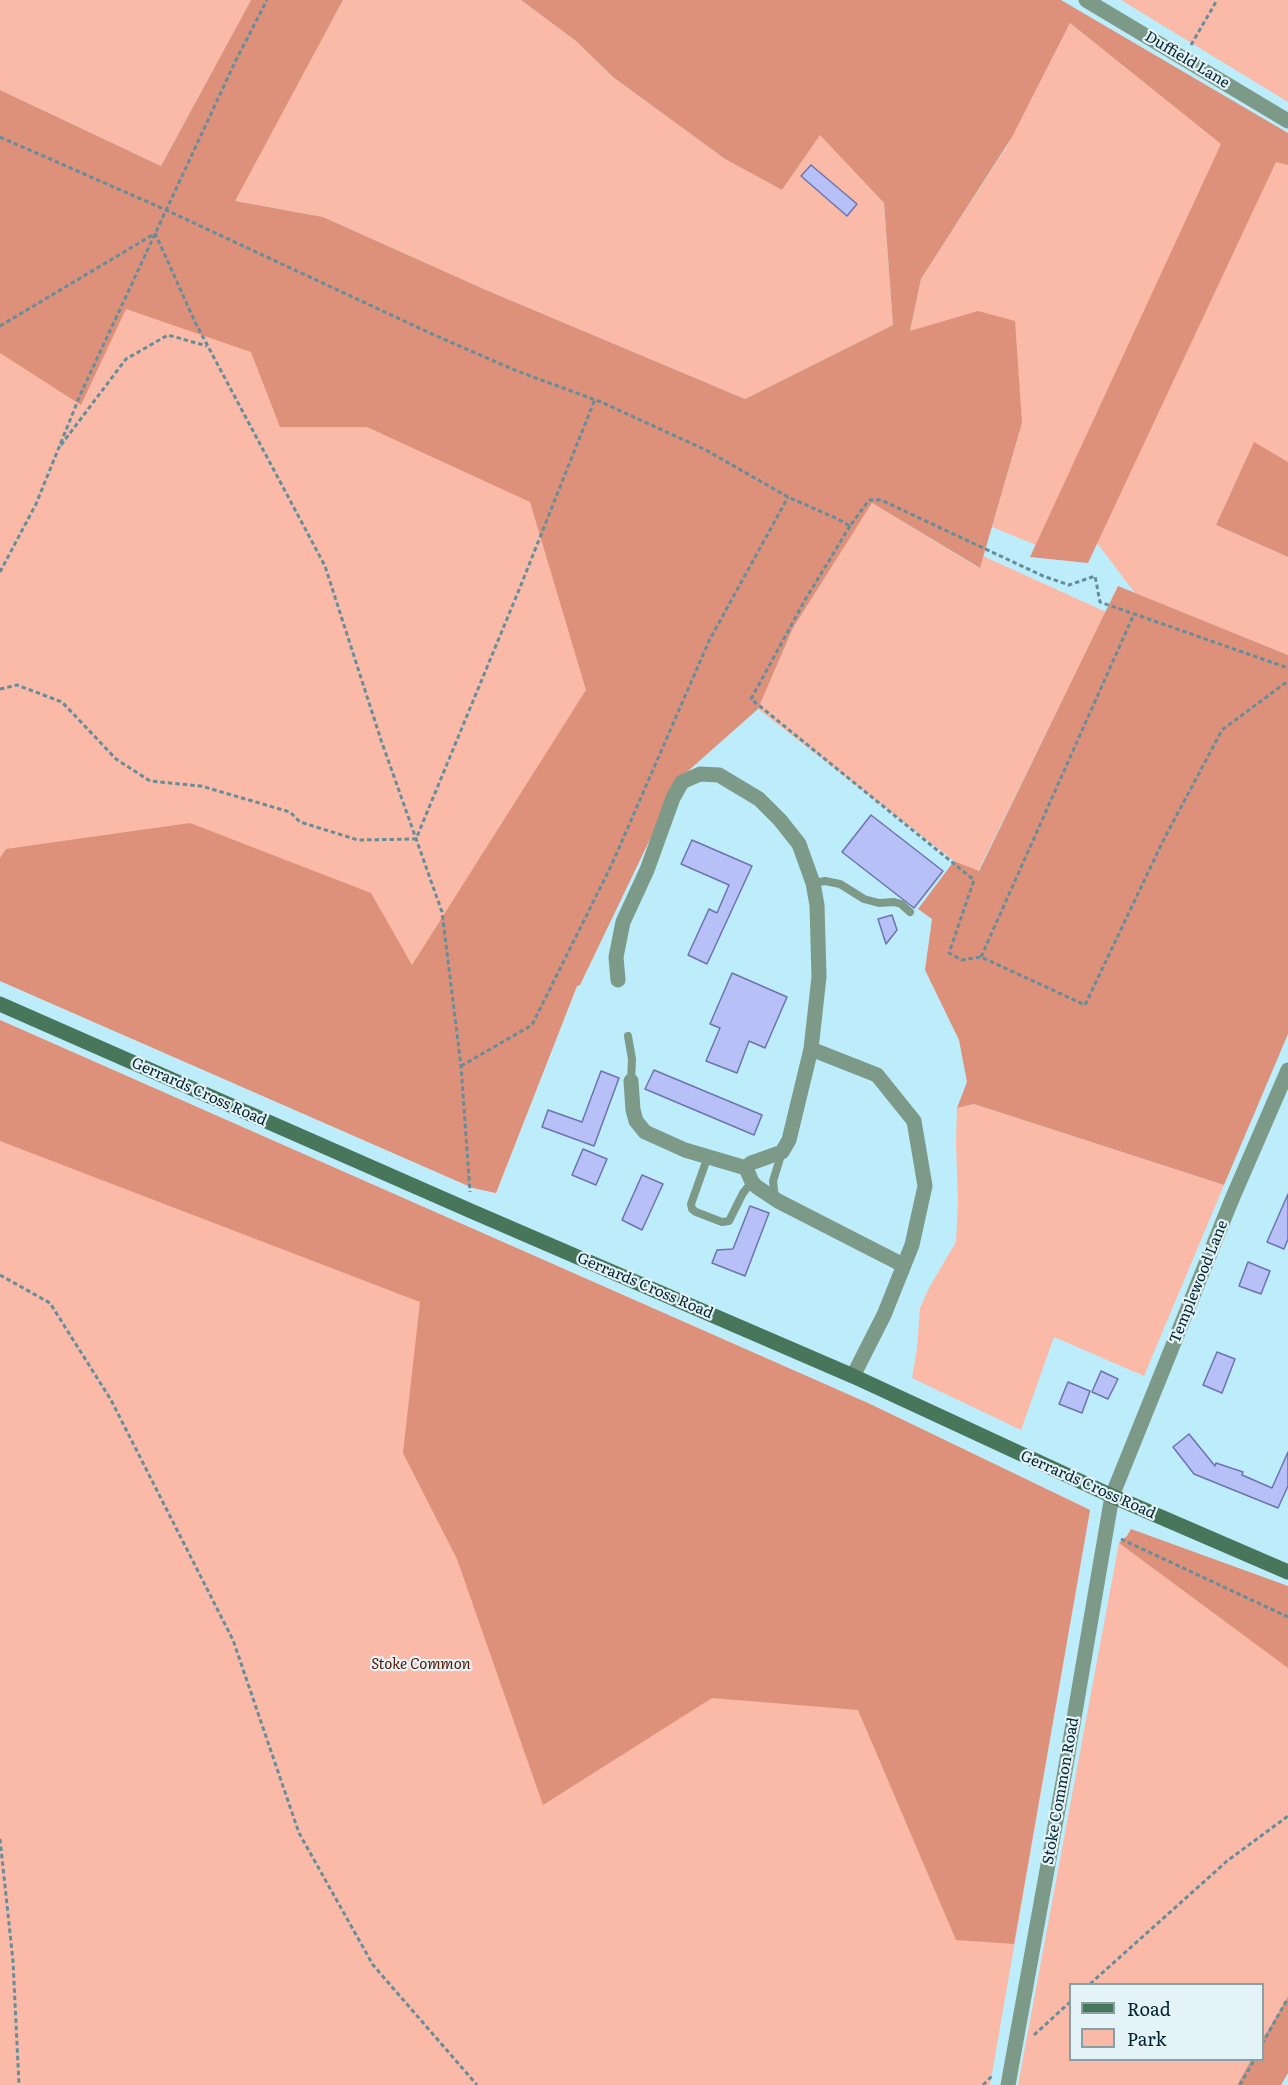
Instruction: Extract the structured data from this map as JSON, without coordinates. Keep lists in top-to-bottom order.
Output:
{
  "streets": {
    "main road": ["Gerrards Cross Road"],
    "street": ["Duffield Lane", "Templewood Lane", "Stoke Common Road"]
  },
  "crossings": [
    ["Gerrards Cross Road", "Templewood Lane"],
    ["Gerrards Cross Road", "Stoke Common Road"],
    ["Templewood Lane", "Stoke Common Road"]
  ],
  "parks": ["Stoke Common"],
  "legend": ["Road", "Park"]
}
